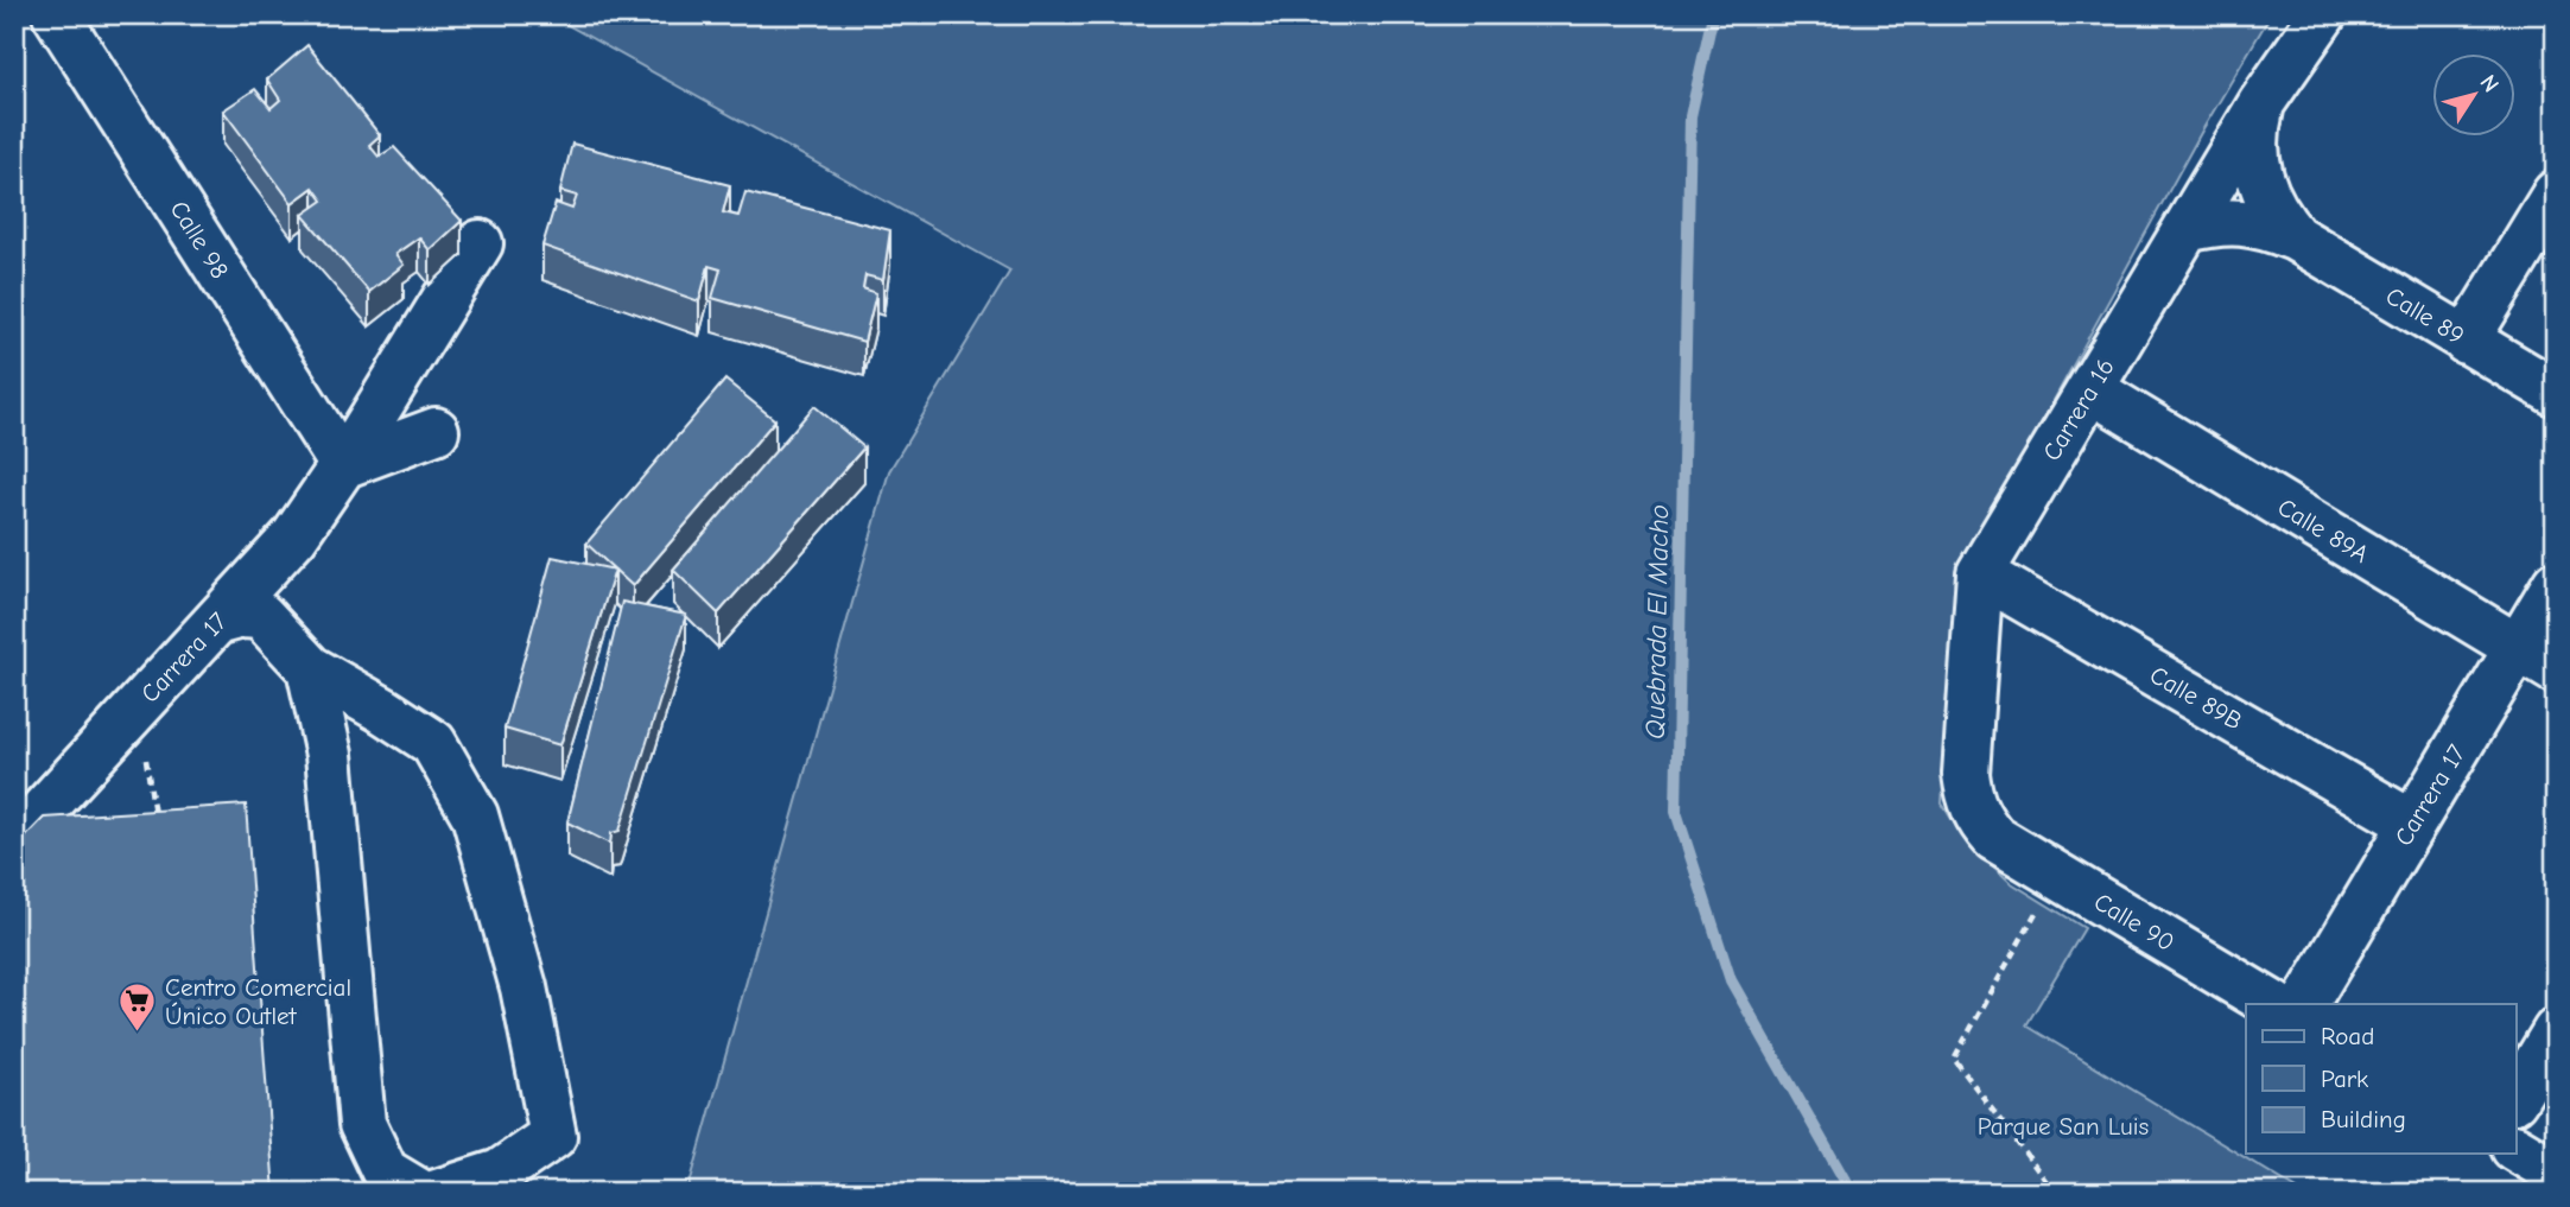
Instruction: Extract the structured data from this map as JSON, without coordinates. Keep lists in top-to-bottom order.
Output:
{
  "streets": {
    "street": [
      "Calle 98",
      "Calle 89",
      "Carrera 16",
      "Calle 89A",
      "Carrera 17",
      "Calle 89B",
      "Calle 90"
    ]
  },
  "crossings": [
    ["Calle 98", "Carrera 17"],
    ["Calle 89", "Carrera 16"],
    ["Carrera 16", "Calle 89A"],
    ["Carrera 16", "Calle 89B"],
    ["Carrera 16", "Calle 90"],
    ["Calle 89A", "Carrera 17"],
    ["Carrera 17", "Calle 89B"]
  ],
  "water": ["Quebrada El Macho"],
  "parks": ["Parque San Luis"],
  "places": {
    "supermarket": ["Centro Comercial Único Outlet"]
  },
  "legend": ["Road", "Park", "Building"],
  "north": "top right"
}
